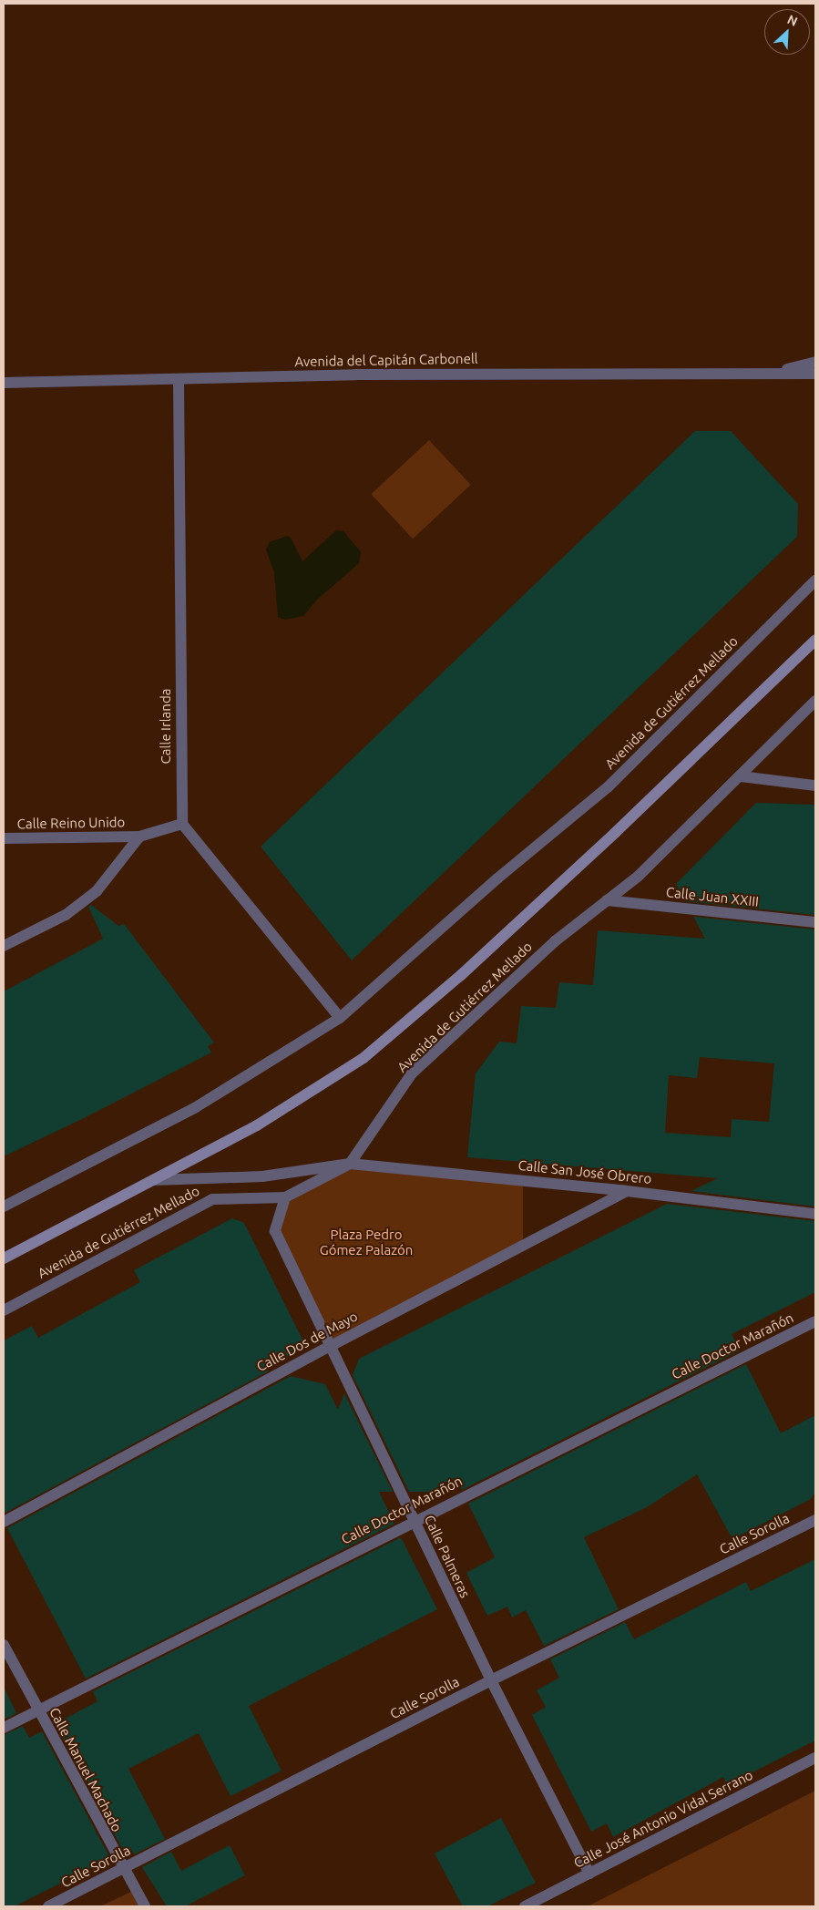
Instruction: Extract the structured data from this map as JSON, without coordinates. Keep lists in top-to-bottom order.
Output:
{
  "streets": {
    "main road": ["Avenida de Gutiérrez Mellado"],
    "street": [
      "Avenida del Capitán Carbonell",
      "Calle Irlanda",
      "Calle Reino Unido",
      "Calle Juan XXIII",
      "Calle San José Obrero",
      "Calle Dos de Mayo",
      "Calle Doctor Marañón",
      "Calle Sorolla",
      "Calle Palmeras",
      "Calle Manuel Machado",
      "Calle José Antonio Vidal Serrano"
    ]
  },
  "crossings": [
    ["Avenida del Capitán Carbonell", "Calle Irlanda"],
    ["Avenida de Gutiérrez Mellado", "Calle Juan XXIII"],
    ["Avenida de Gutiérrez Mellado", "Calle San José Obrero"],
    ["Avenida de Gutiérrez Mellado", "Calle Palmeras"],
    ["Calle Irlanda", "Calle Reino Unido"],
    ["Calle San José Obrero", "Calle Dos de Mayo"],
    ["Calle Dos de Mayo", "Calle Palmeras"],
    ["Calle Doctor Marañón", "Calle Palmeras"],
    ["Calle Doctor Marañón", "Calle Manuel Machado"],
    ["Calle Sorolla", "Calle Palmeras"],
    ["Calle Sorolla", "Calle Manuel Machado"],
    ["Calle Palmeras", "Calle José Antonio Vidal Serrano"]
  ],
  "parks": ["Plaza Pedro Gómez Palazón"],
  "north": "top right"
}
